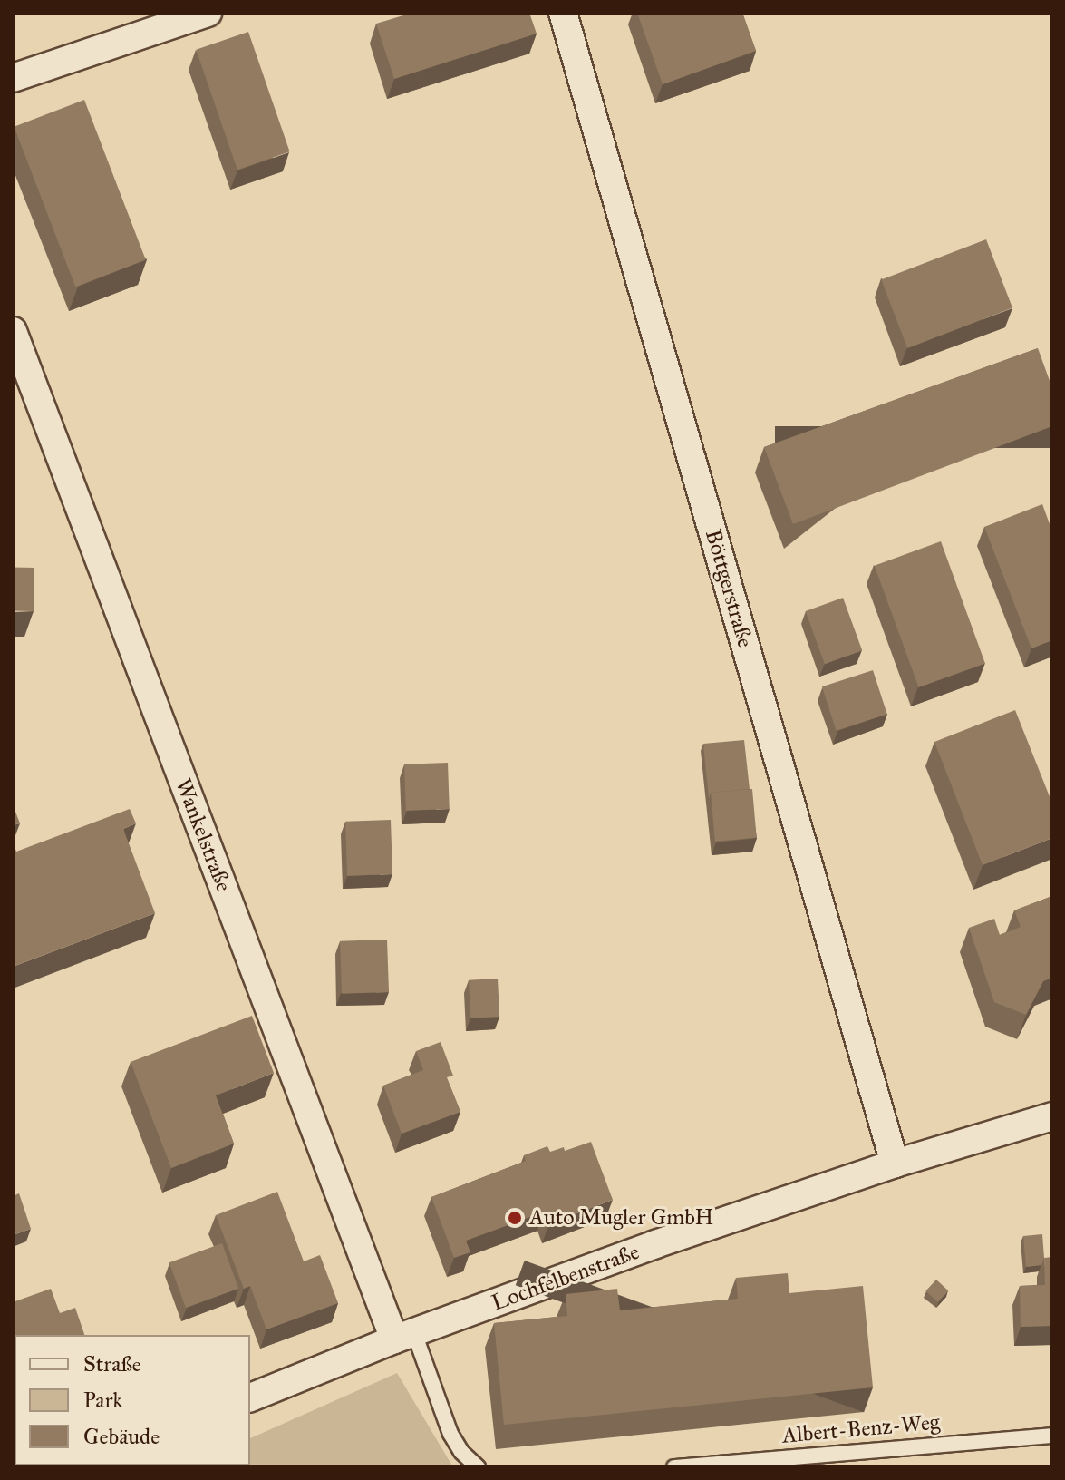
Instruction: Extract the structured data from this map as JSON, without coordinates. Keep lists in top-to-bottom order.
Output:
{
  "streets": {
    "street": ["Böttgerstraße", "Wankelstraße", "Lochfelbenstraße"],
    "lane": ["Albert-Benz-Weg"]
  },
  "crossings": [
    ["Böttgerstraße", "Lochfelbenstraße"],
    ["Wankelstraße", "Lochfelbenstraße"]
  ],
  "places": ["Auto Mugler GmbH"],
  "legend": ["Straße", "Park", "Gebäude"]
}
